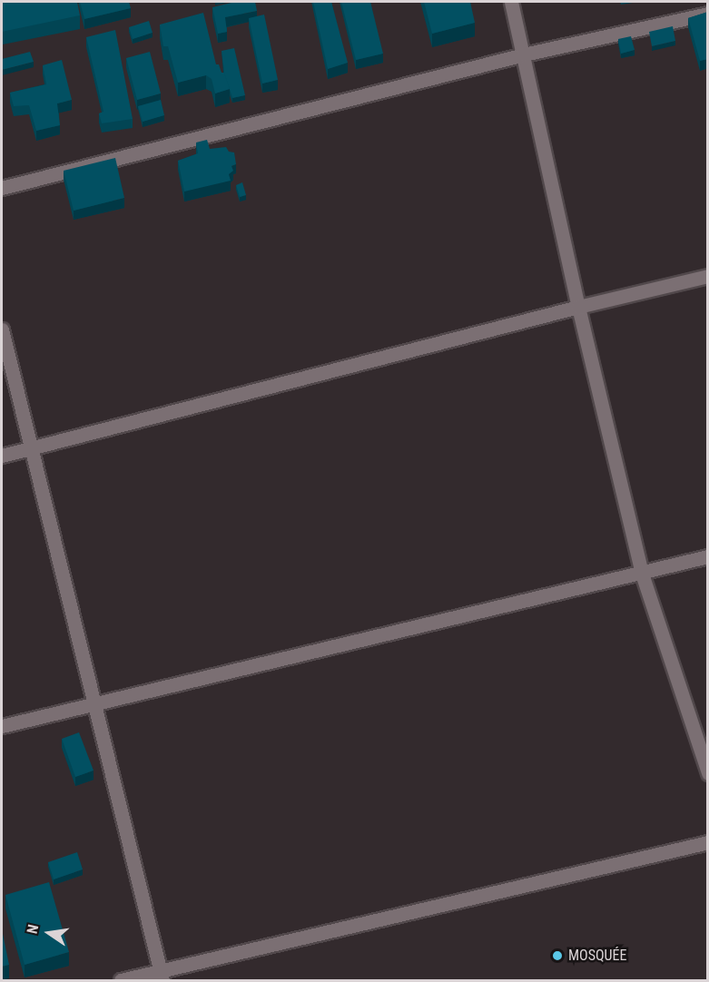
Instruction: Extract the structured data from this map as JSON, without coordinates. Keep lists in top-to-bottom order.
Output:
{
  "places": ["MOSQUÉE"],
  "north": "left"
}
